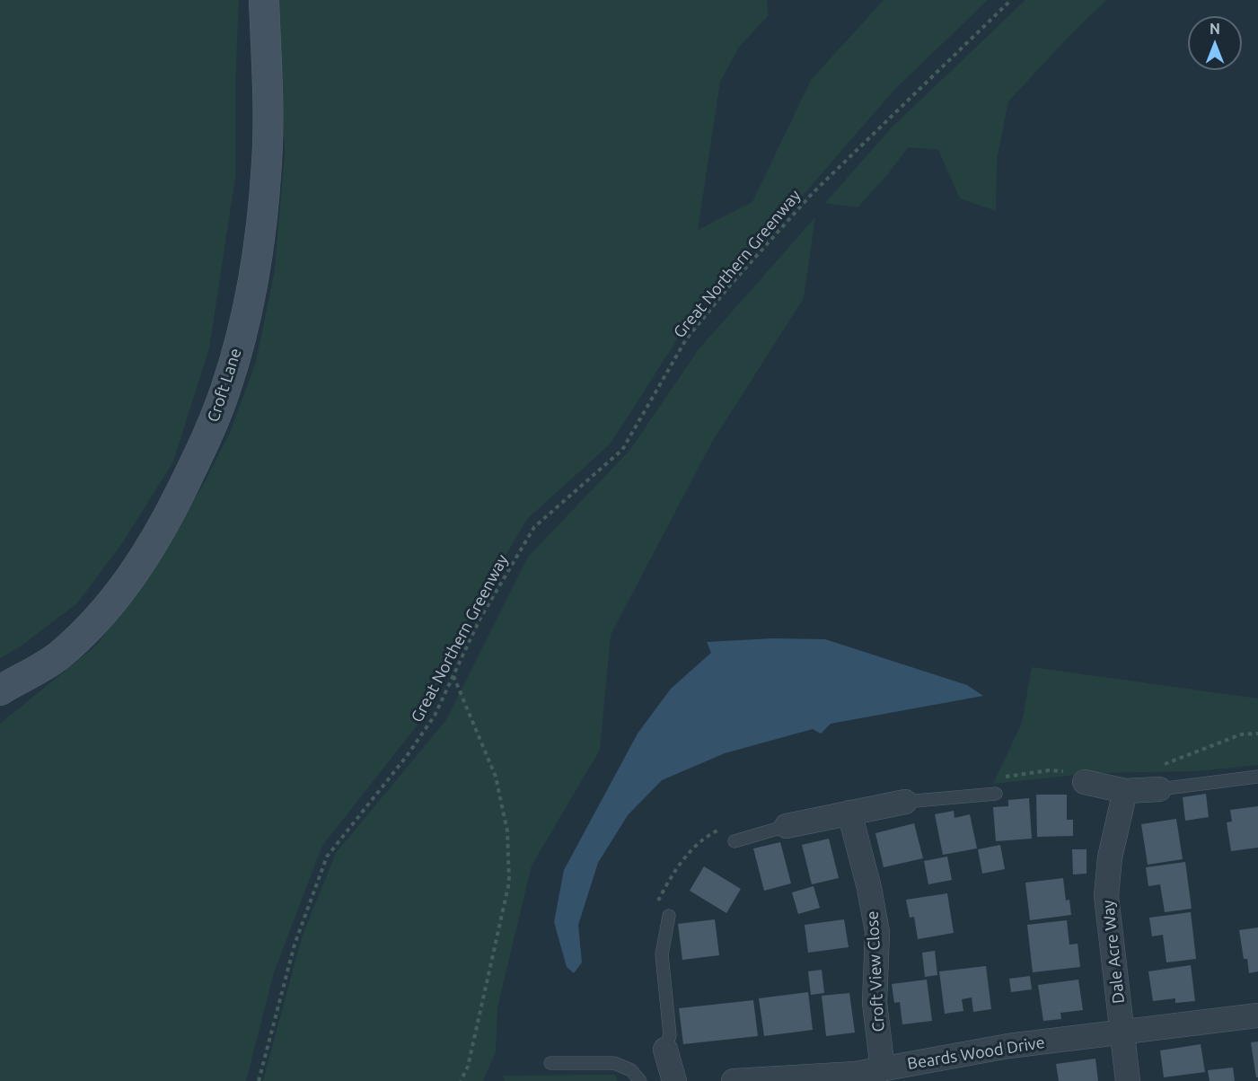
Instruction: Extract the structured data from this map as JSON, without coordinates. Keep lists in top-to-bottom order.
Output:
{
  "streets": {
    "street": [
      "Croft Lane",
      "Dale Acre Way",
      "Croft View Close",
      "Beards Wood Drive"
    ],
    "path": ["Great Northern Greenway"]
  },
  "crossings": [
    ["Dale Acre Way", "Beards Wood Drive"],
    ["Croft View Close", "Beards Wood Drive"]
  ],
  "north": "top"
}
